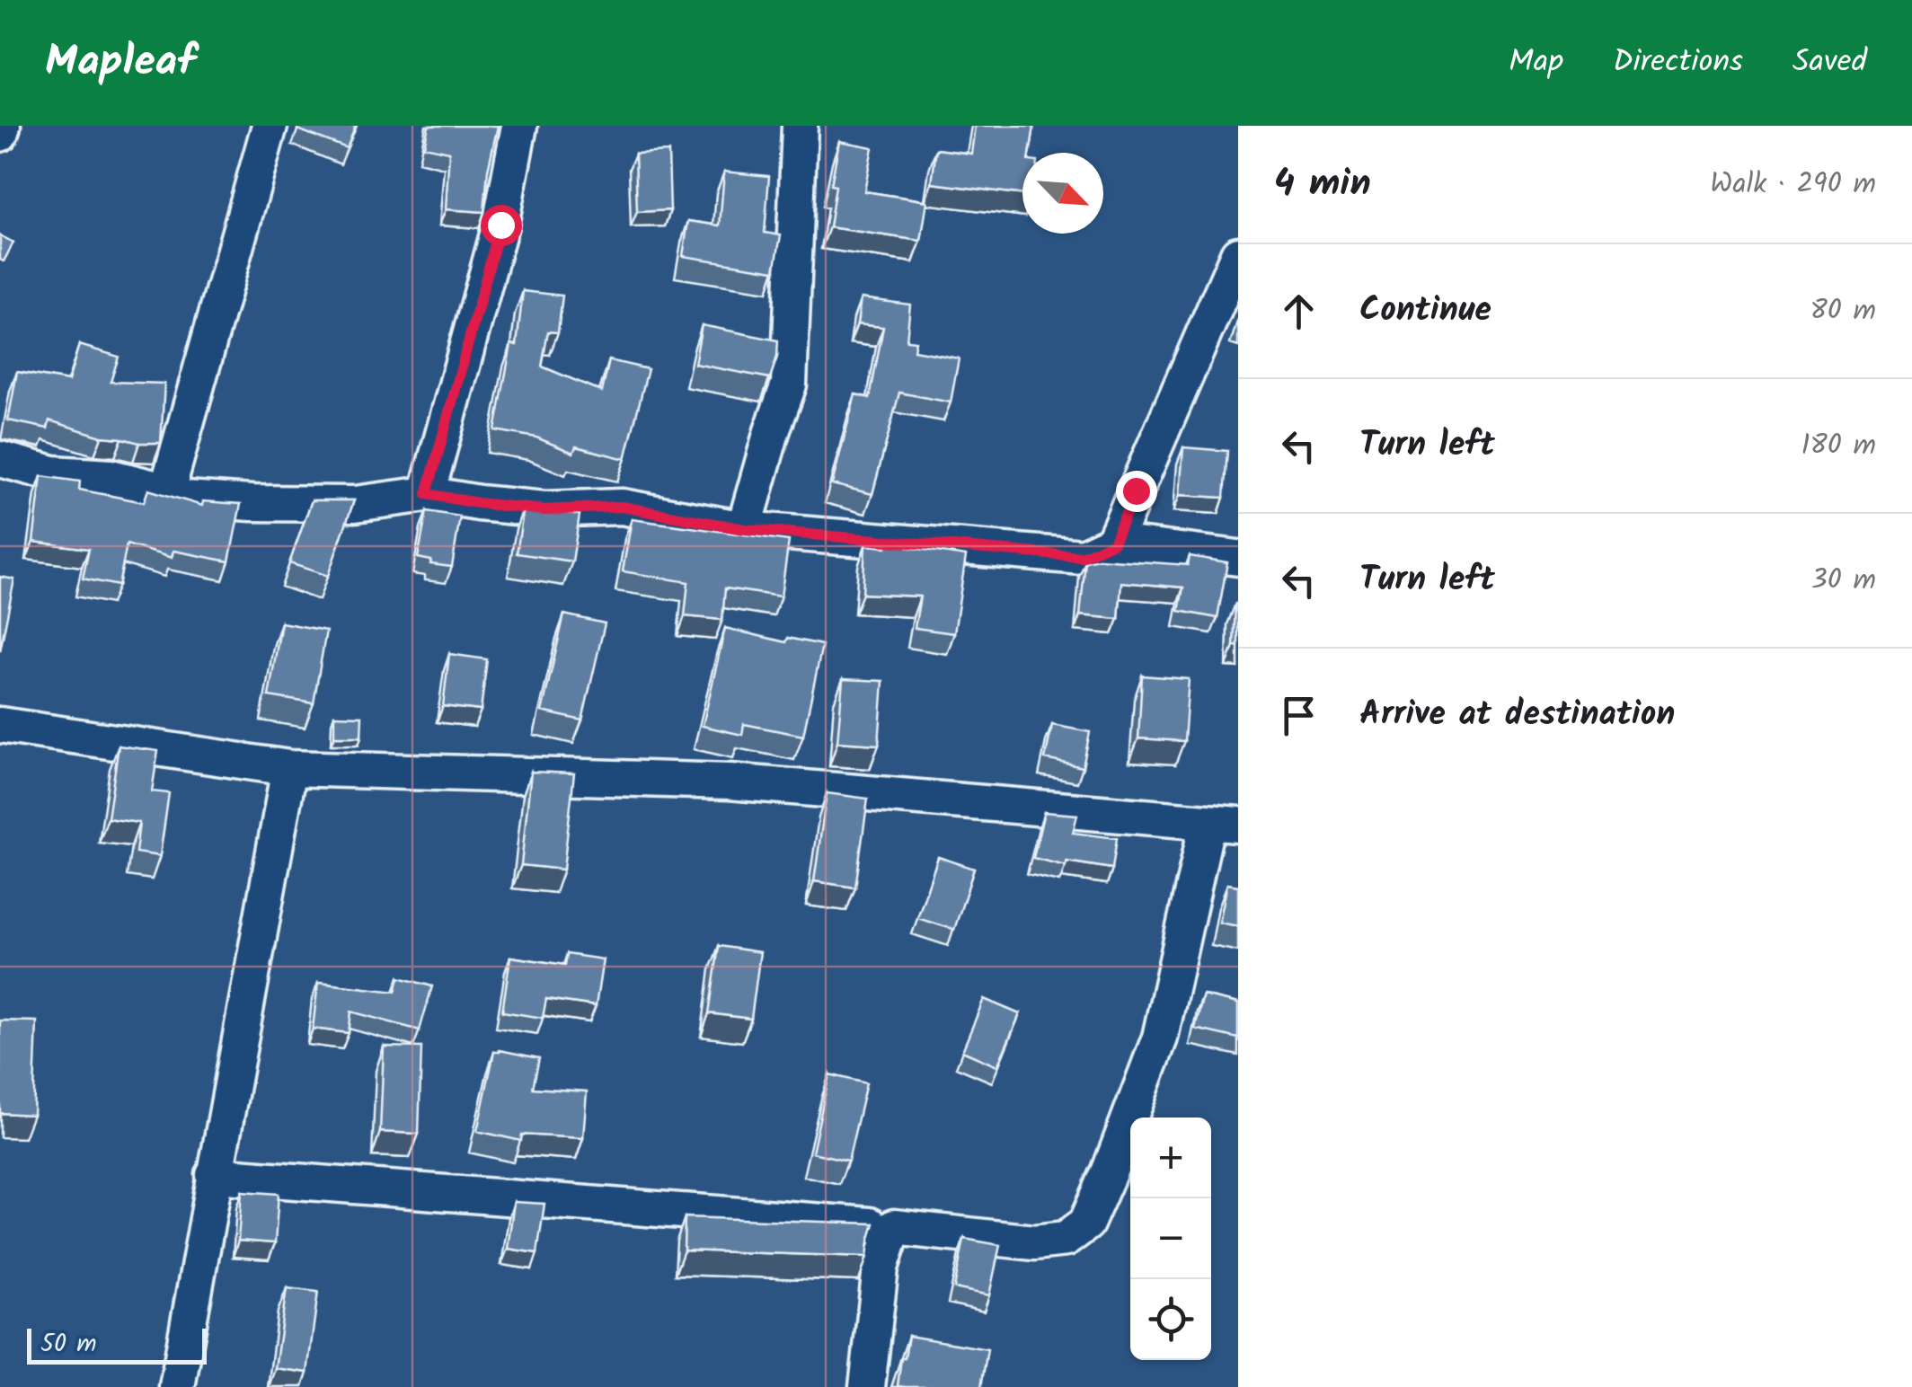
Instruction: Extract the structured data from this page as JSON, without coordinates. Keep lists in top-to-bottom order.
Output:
{
  "scale_bar": "50 m",
  "north": "bottom right",
  "page": {
    "header": "Mapleaf",
    "nav": ["Map", "Directions", "Saved"],
    "heading": ["4 min", "Walk · 290 m"],
    "list": [
      ["Continue", "80 m"],
      ["Turn left", "180 m"],
      ["Turn left", "30 m"],
      "Arrive at destination"
    ],
    "map_buttons": ["+", "−"],
    "scale": "50 m"
  }
}
